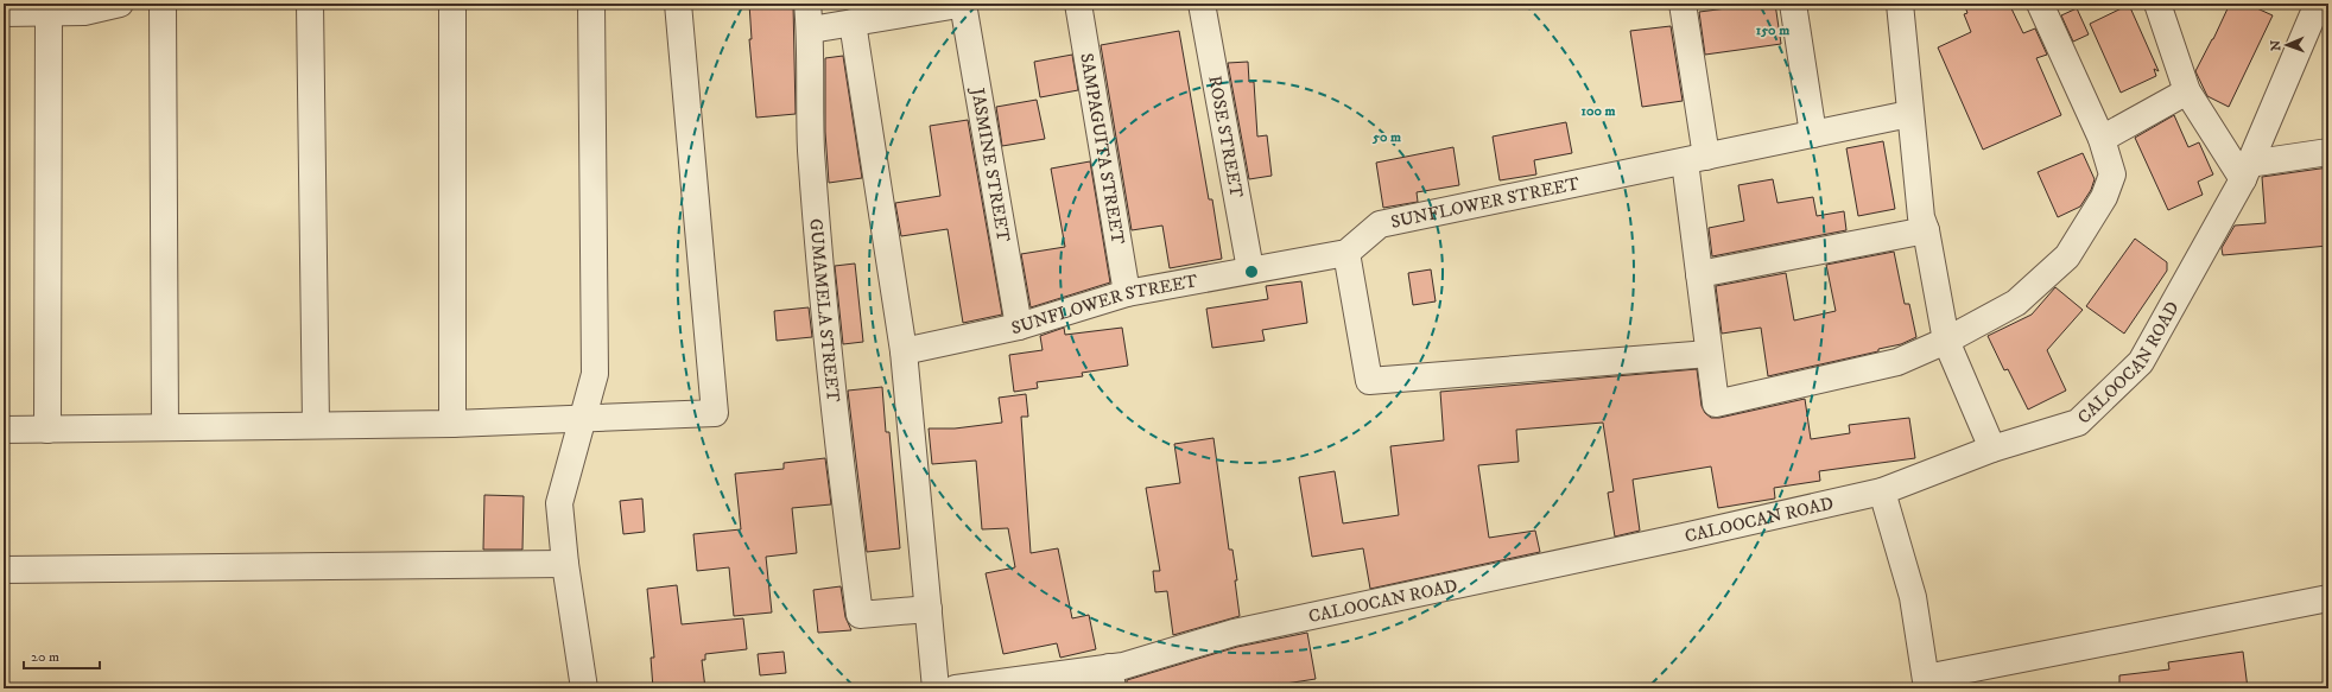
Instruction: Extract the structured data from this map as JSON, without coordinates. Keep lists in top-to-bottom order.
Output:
{
  "streets": {
    "street": [
      "ROSE STREET",
      "SAMPAGUITA STREET",
      "JASMINE STREET",
      "SUNFLOWER STREET",
      "GUMAMELA STREET",
      "CALOOCAN ROAD"
    ]
  },
  "crossings": [
    ["ROSE STREET", "SUNFLOWER STREET"],
    ["SAMPAGUITA STREET", "SUNFLOWER STREET"],
    ["JASMINE STREET", "SUNFLOWER STREET"]
  ],
  "scale_bar": "20 m",
  "north": "left",
  "rings": ["150 m", "100 m", "50 m"]
}
